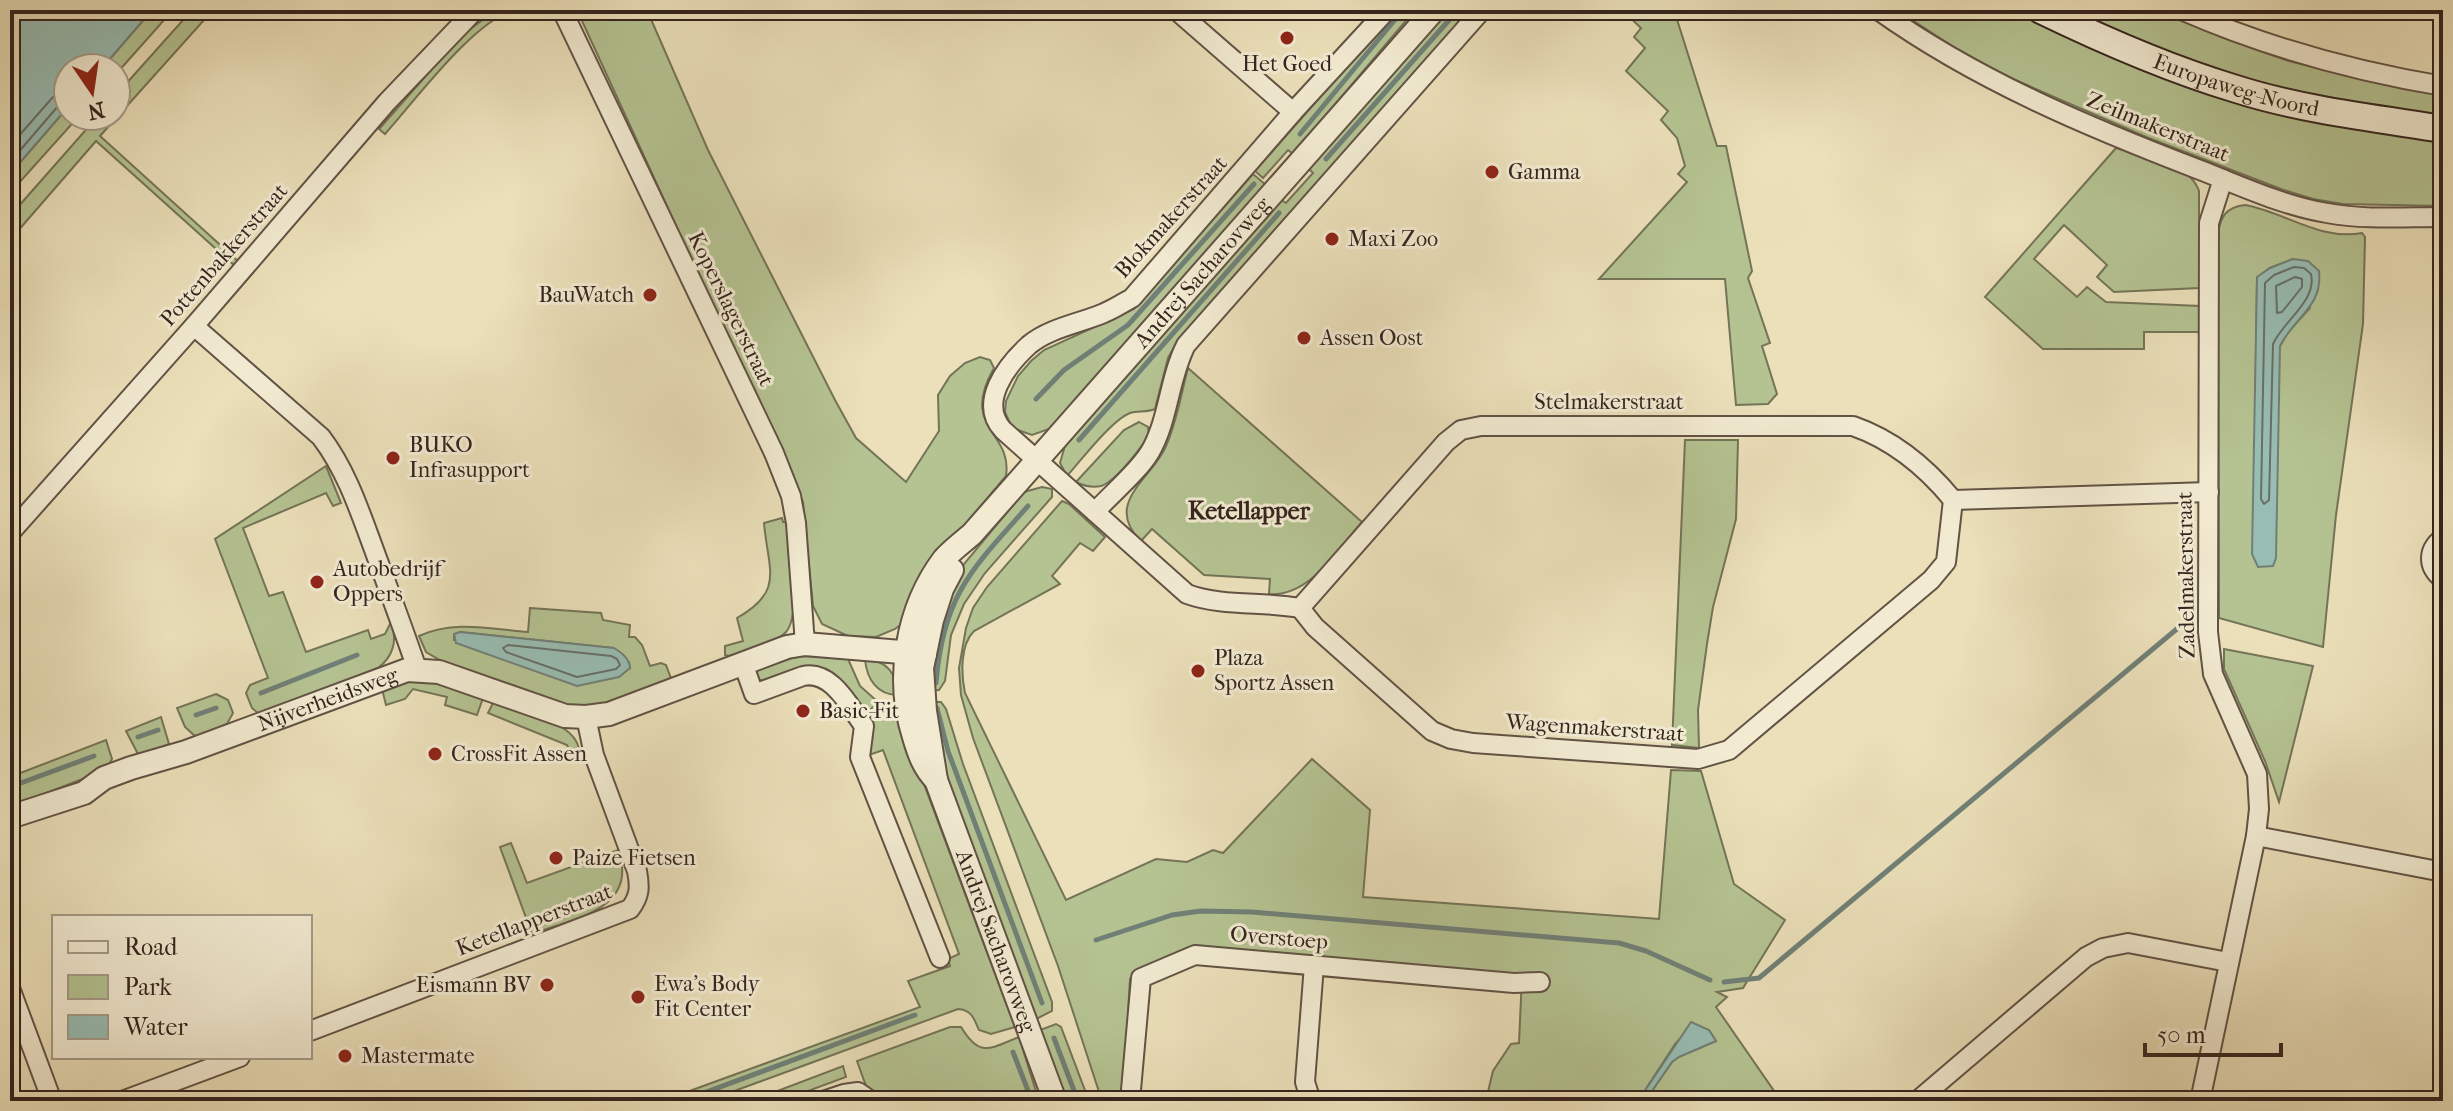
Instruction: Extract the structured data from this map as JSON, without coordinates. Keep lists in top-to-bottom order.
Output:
{
  "streets": {
    "main road": ["Europaweg-Noord"],
    "street": [
      "Zeilmakerstraat",
      "Blokmakerstraat",
      "Pottenbakkerstraat",
      "Andrej Sacharovweg",
      "Koperslagerstraat",
      "Stelmakerstraat",
      "Zadelmakerstraat",
      "Nijverheidsweg",
      "Wagenmakerstraat",
      "Ketellapperstraat",
      "Overstoep"
    ]
  },
  "crossings": [
    ["Zeilmakerstraat", "Zadelmakerstraat"],
    ["Blokmakerstraat", "Andrej Sacharovweg"],
    ["Andrej Sacharovweg", "Nijverheidsweg"],
    ["Koperslagerstraat", "Nijverheidsweg"],
    ["Stelmakerstraat", "Wagenmakerstraat"],
    ["Nijverheidsweg", "Ketellapperstraat"]
  ],
  "districts": ["Ketellapper"],
  "places": [
    "Het Goed",
    "Gamma",
    "Maxi Zoo",
    "BauWatch",
    "Assen Oost",
    "BUKO Infrasupport",
    "Autobedrijf Oppers",
    "Plaza Sportz Assen",
    "Basic-Fit",
    "CrossFit Assen",
    "Paize Fietsen",
    "Eismann BV",
    "Ewa's Body Fit Center",
    "Mastermate"
  ],
  "legend": ["Road", "Park", "Water"],
  "scale_bar": "50 m",
  "north": "bottom"
}
